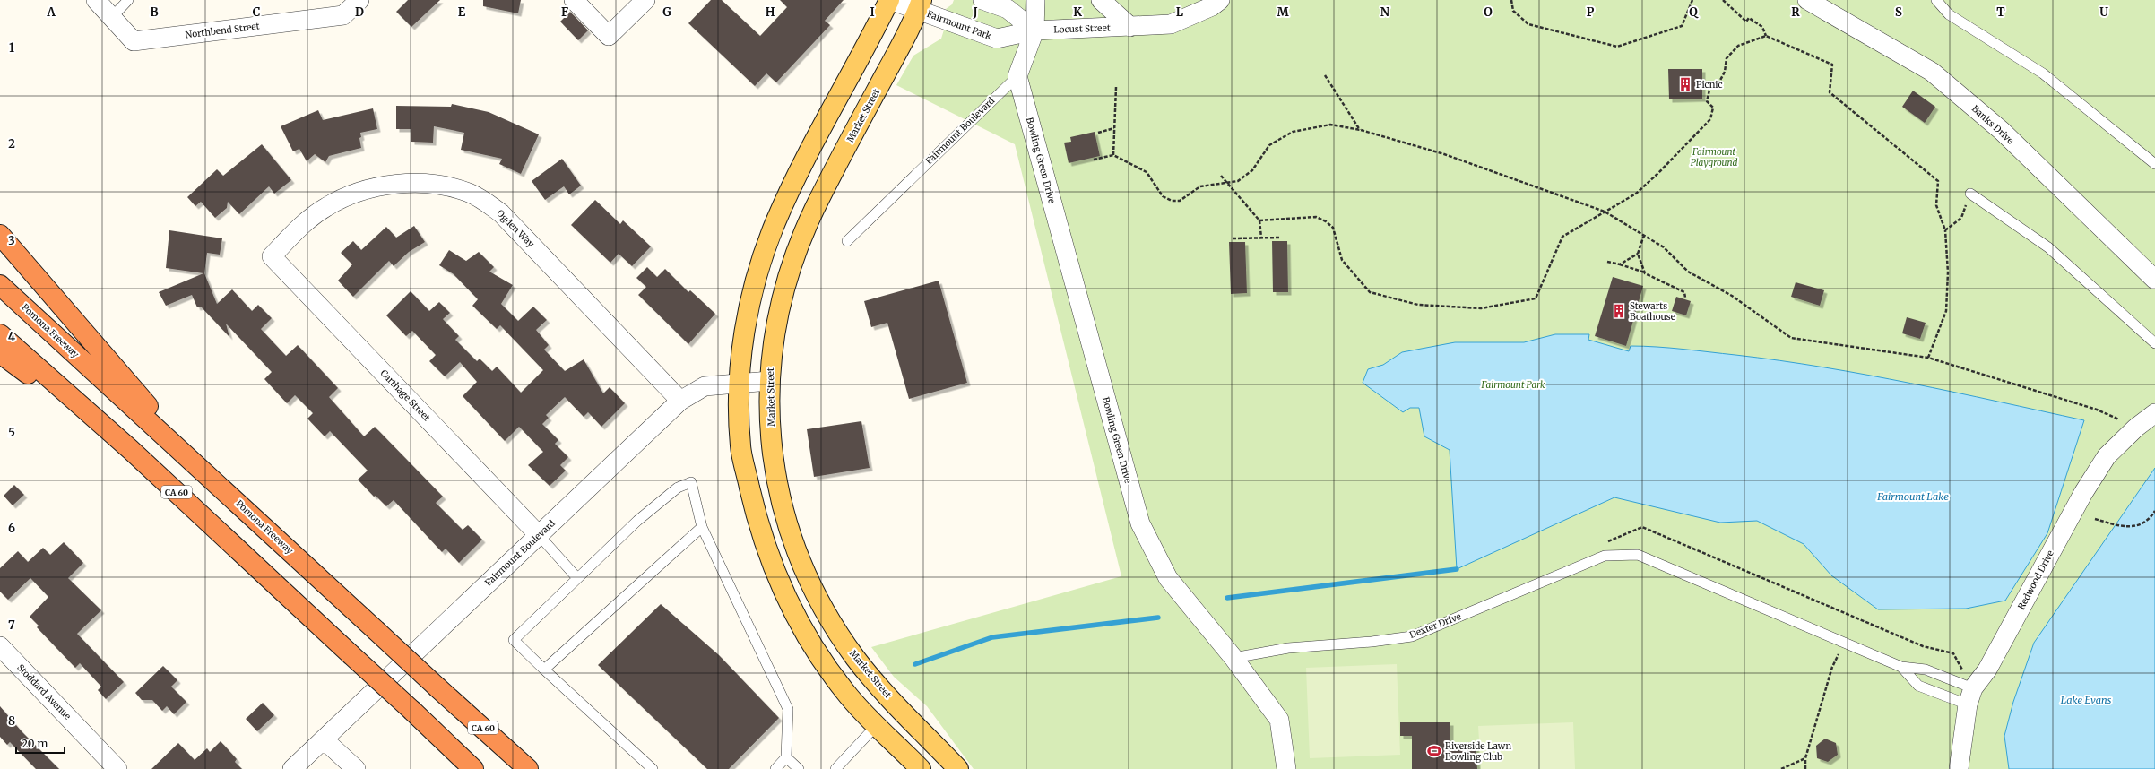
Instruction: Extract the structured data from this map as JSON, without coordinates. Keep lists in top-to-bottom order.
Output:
{
  "streets": {
    "highway": ["Pomona Freeway", "CA 60"],
    "main road": ["Market Street"],
    "street": [
      "Fairmount Park",
      "Locust Street",
      "Northbend Street",
      "Banks Drive",
      "Fairmount Boulevard",
      "Bowling Green Drive",
      "Ogden Way",
      "Carthage Street",
      "Redwood Drive",
      "Stoddard Avenue"
    ],
    "lane": ["Dexter Drive"]
  },
  "crossings": [
    ["Fairmount Park", "Locust Street"],
    ["Fairmount Park", "Market Street"],
    ["Fairmount Park", "Fairmount Boulevard"],
    ["Locust Street", "Fairmount Boulevard"],
    ["Market Street", "Fairmount Boulevard"],
    ["Fairmount Boulevard", "Bowling Green Drive"],
    ["Fairmount Boulevard", "Ogden Way"],
    ["Fairmount Boulevard", "Carthage Street"],
    ["Bowling Green Drive", "Dexter Drive"],
    ["Ogden Way", "Carthage Street"]
  ],
  "water": ["Fairmount Lake", "Lake Evans"],
  "parks": ["Fairmount Playground", "Fairmount Park"],
  "places": {
    "building": ["Picnic", "Stewarts Boathouse"],
    "sports": ["Riverside Lawn Bowling Club"]
  },
  "scale_bar": "20 m",
  "grid": {
    "columns": [
      "A",
      "B",
      "C",
      "D",
      "E",
      "F",
      "G",
      "H",
      "I",
      "J",
      "K",
      "L",
      "M",
      "N",
      "O",
      "P",
      "Q",
      "R",
      "S",
      "T",
      "U"
    ],
    "rows": [
      "1",
      "2",
      "3",
      "4",
      "5",
      "6",
      "7",
      "8"
    ]
  }
}
